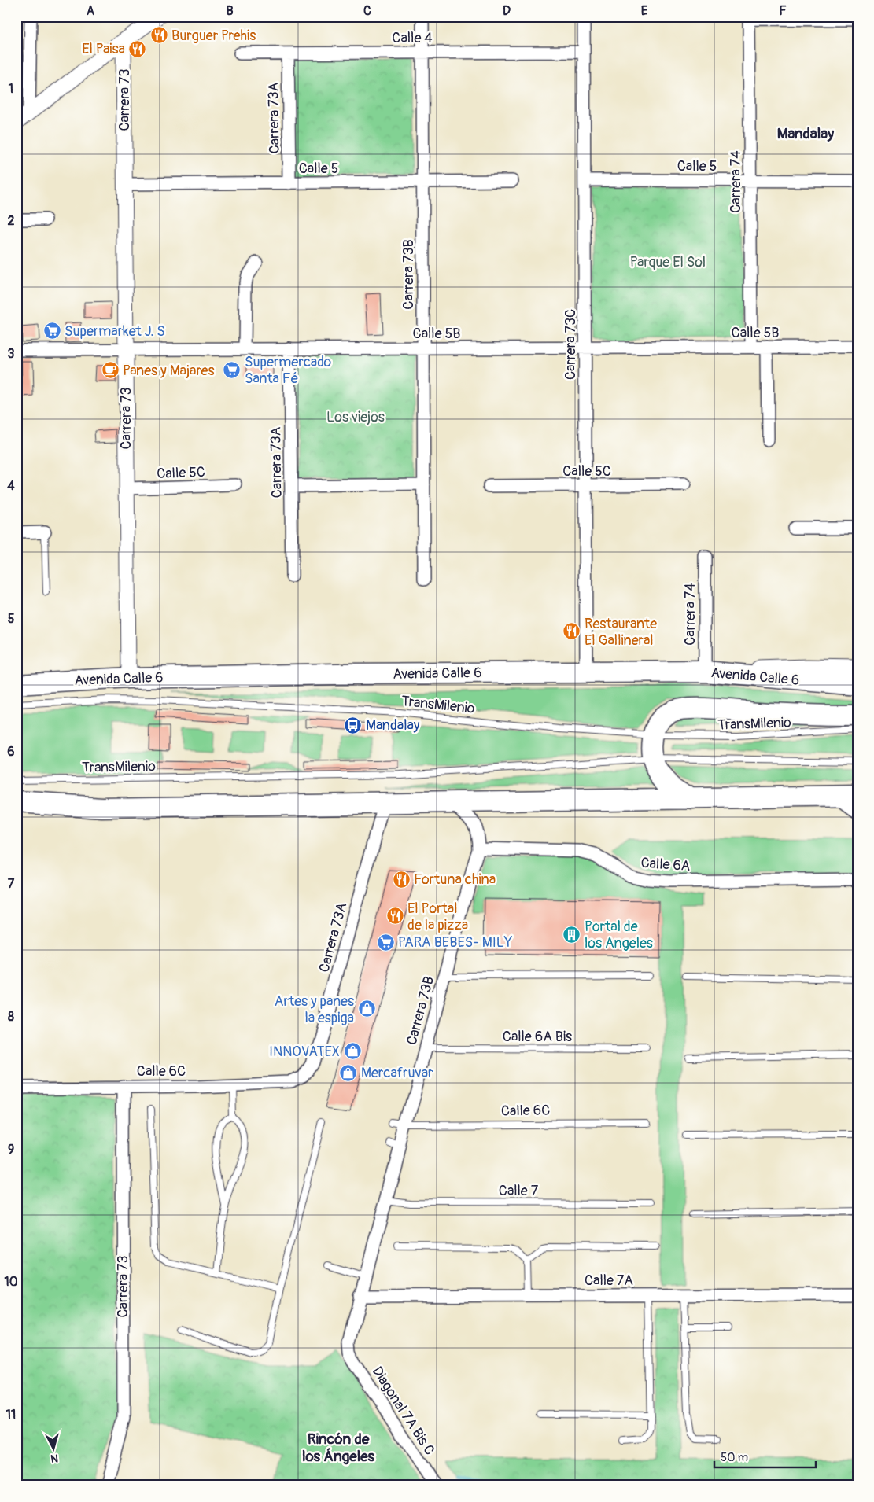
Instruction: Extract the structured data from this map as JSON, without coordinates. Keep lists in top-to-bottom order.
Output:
{
  "streets": {
    "highway": ["Avenida Calle 6"],
    "street": [
      "Calle 4",
      "Carrera 73",
      "Carrera 73A",
      "Calle 5",
      "Carrera 74",
      "Carrera 73B",
      "Calle 5B",
      "Carrera 73C",
      "Calle 5C",
      "Calle 6A",
      "Calle 6C",
      "Calle 7A",
      "Diagonal 7A Bis C"
    ],
    "lane": ["TransMilenio", "Calle 6A Bis", "Calle 7"]
  },
  "crossings": [
    ["Calle 4", "Carrera 73A"],
    ["Calle 4", "Carrera 73B"],
    ["Calle 4", "Carrera 73C"],
    ["Carrera 73", "Calle 5"],
    ["Carrera 73", "Calle 5B"],
    ["Carrera 73", "Calle 5C"],
    ["Carrera 73", "Avenida Calle 6"],
    ["Carrera 73", "Calle 6C"],
    ["Carrera 73A", "Calle 5"],
    ["Carrera 73A", "Calle 5B"],
    ["Carrera 73A", "Calle 6C"],
    ["Calle 5", "Carrera 74"],
    ["Calle 5", "Carrera 73B"],
    ["Calle 5", "Carrera 73C"],
    ["Carrera 74", "Calle 5B"],
    ["Carrera 74", "Avenida Calle 6"],
    ["Carrera 73B", "Calle 5B"],
    ["Carrera 73B", "Calle 6A"],
    ["Carrera 73B", "Calle 6A Bis"],
    ["Carrera 73B", "Calle 6C"],
    ["Carrera 73B", "Calle 7"],
    ["Carrera 73B", "Calle 7A"],
    ["Carrera 73B", "Diagonal 7A Bis C"],
    ["Calle 5B", "Carrera 73C"],
    ["Carrera 73C", "Calle 5C"],
    ["Carrera 73C", "Avenida Calle 6"]
  ],
  "districts": ["Mandalay", "Rincón de los Ángeles"],
  "parks": ["Parque El Sol", "Los viejos"],
  "places": {
    "restaurant": [
      "Burguer Prehis",
      "El Paisa",
      "Restaurante El Gallineral",
      "Fortuna china",
      "El Portal de la pizza"
    ],
    "supermarket": ["Supermarket J. S", "Supermercado Santa Fé", "PARA BEBES- MILY"],
    "cafe": ["Panes y Majares"],
    "bus stop": ["Mandalay"],
    "building": ["Portal de los Angeles"],
    "shop": ["Artes y panes la espiga", "INNOVATEX", "Mercafruvar"]
  },
  "scale_bar": "50 m",
  "north": "bottom",
  "grid": {
    "columns": [
      "A",
      "B",
      "C",
      "D",
      "E",
      "F"
    ],
    "rows": [
      "1",
      "2",
      "3",
      "4",
      "5",
      "6",
      "7",
      "8",
      "9",
      "10",
      "11"
    ]
  }
}
